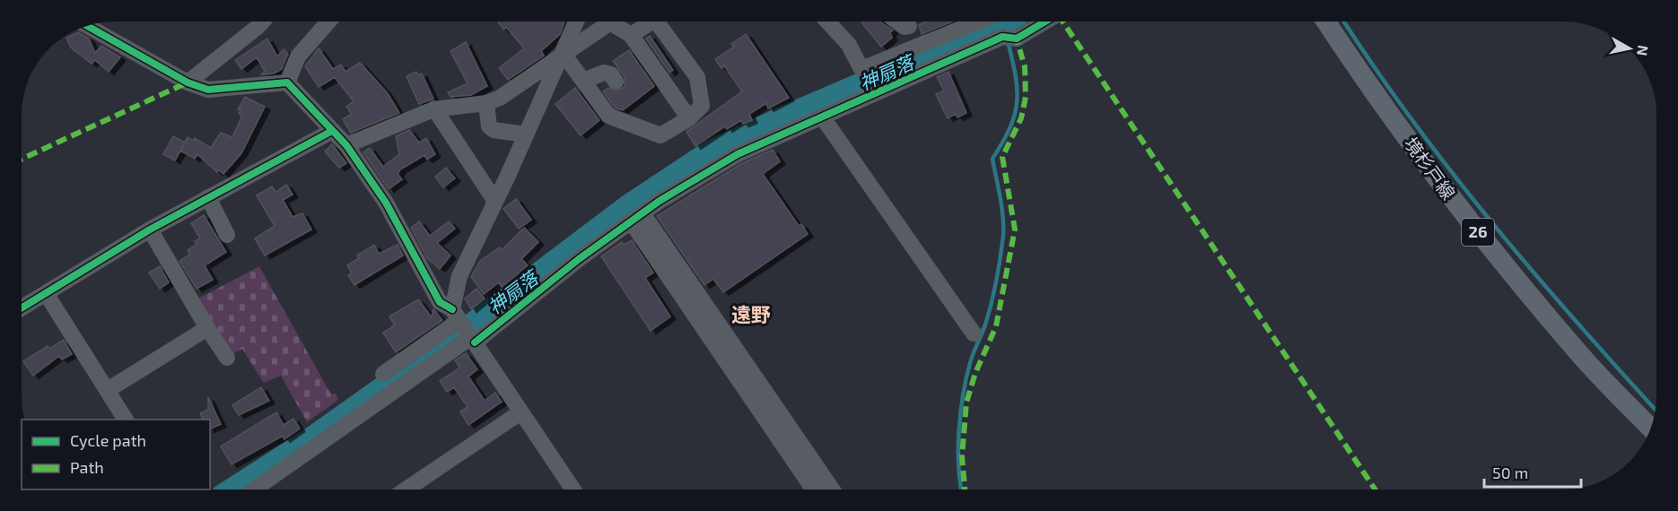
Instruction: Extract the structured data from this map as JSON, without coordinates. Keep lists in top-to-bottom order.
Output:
{
  "streets": {
    "main road": ["境杉戸線", "26"]
  },
  "districts": ["遠野"],
  "water": ["神扇落"],
  "legend": ["Cycle path", "Path"],
  "scale_bar": "50 m",
  "north": "right"
}
